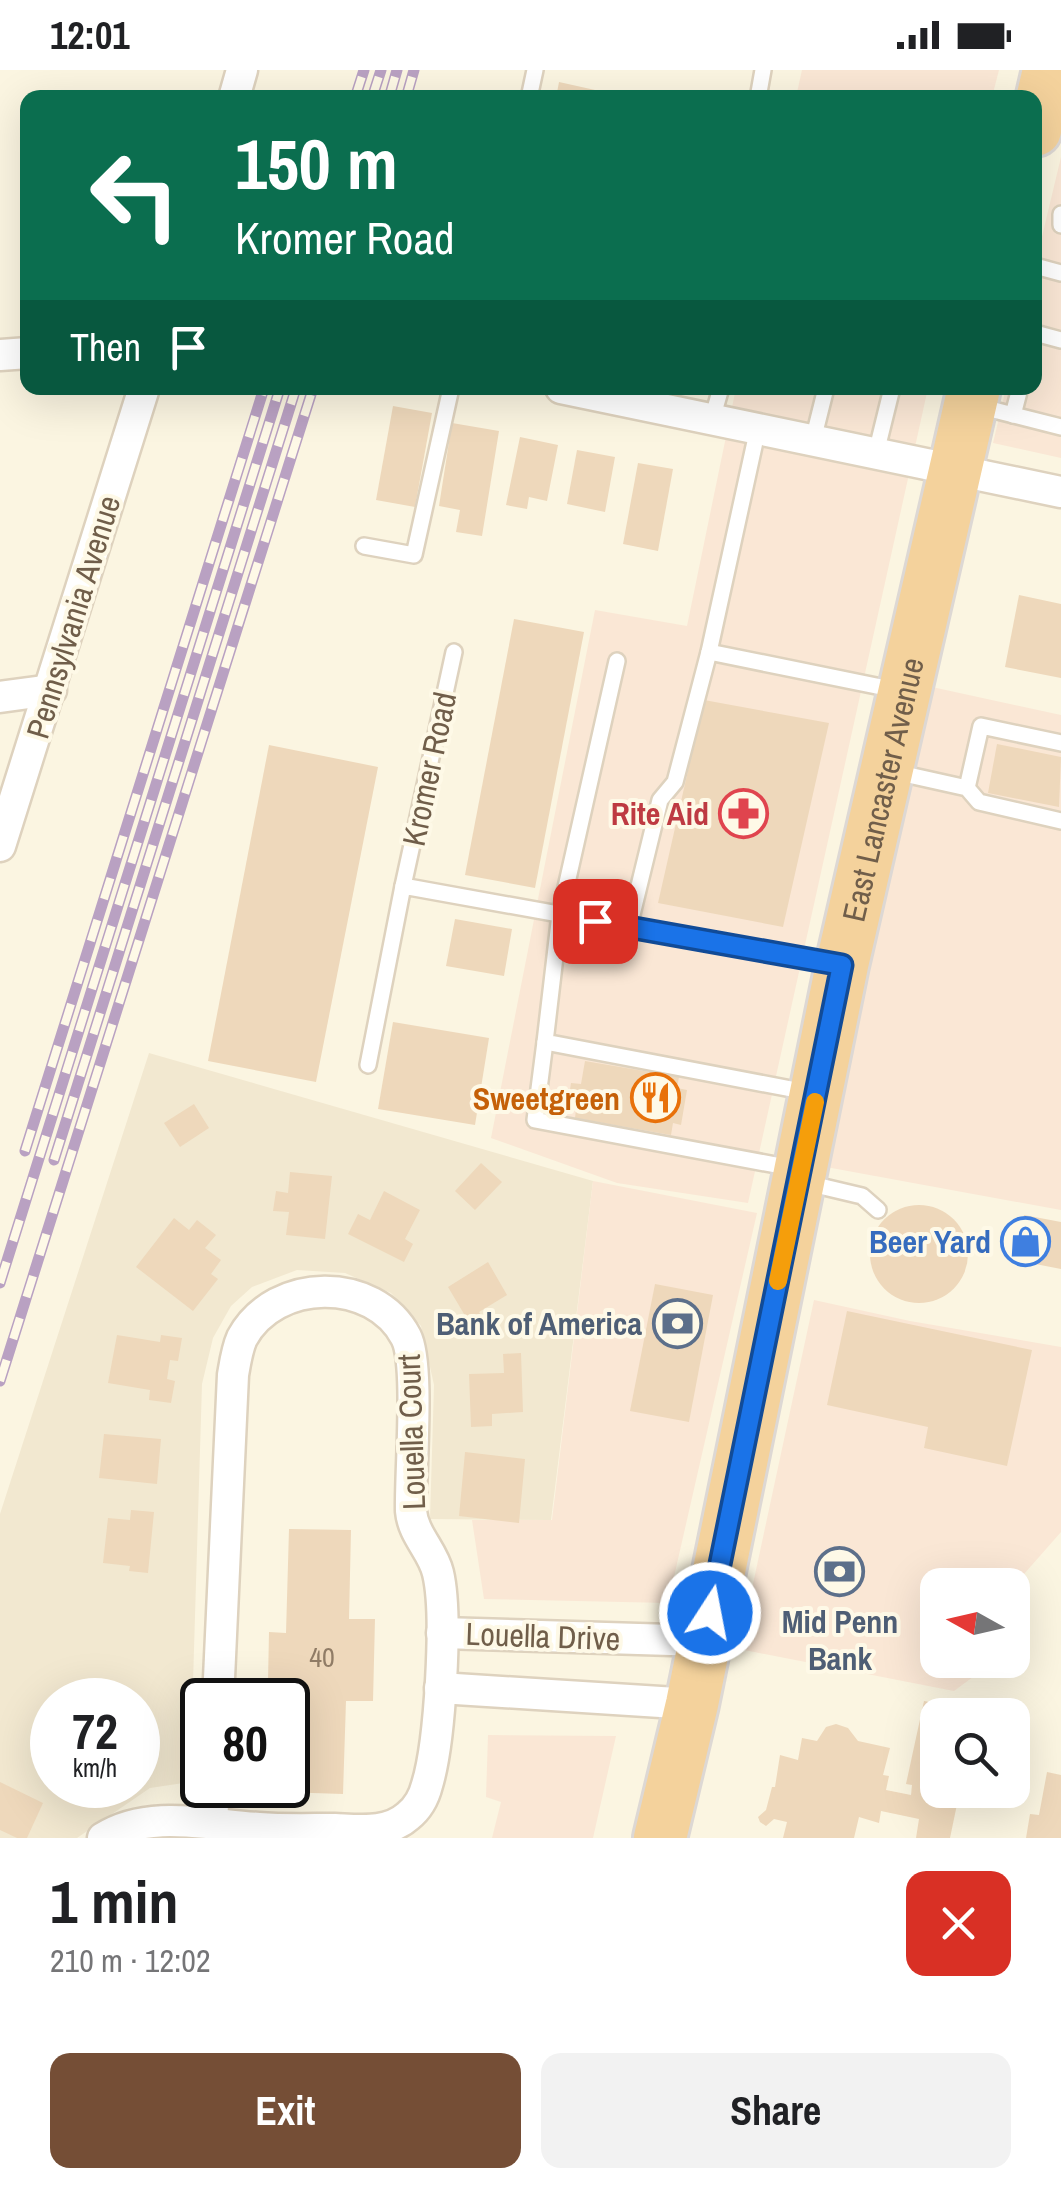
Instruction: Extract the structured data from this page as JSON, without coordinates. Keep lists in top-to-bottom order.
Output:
{
  "streets": {
    "highway": ["East Lancaster Avenue"],
    "street": ["Pennsylvania Avenue", "Louella Court", "Louella Drive"],
    "lane": ["Kromer Road"]
  },
  "crossings": [
    ["Kromer Road", "East Lancaster Avenue"],
    ["East Lancaster Avenue", "Louella Drive"],
    ["Louella Court", "Louella Drive"]
  ],
  "places": {
    "pharmacy": ["Rite Aid"],
    "restaurant": ["Sweetgreen"],
    "shop": ["Beer Yard"],
    "bank": ["Bank of America", "Mid Penn Bank"]
  },
  "house_numbers": ["40"],
  "north": "left",
  "page": {
    "status": "12:01",
    "turn": ["150 m", "Kromer Road"],
    "then": "Then",
    "speed": "72 km/h",
    "limit": "80",
    "heading": ["1 min", "210 m · 12:02"],
    "buttons": ["Exit", "Share"]
  }
}
